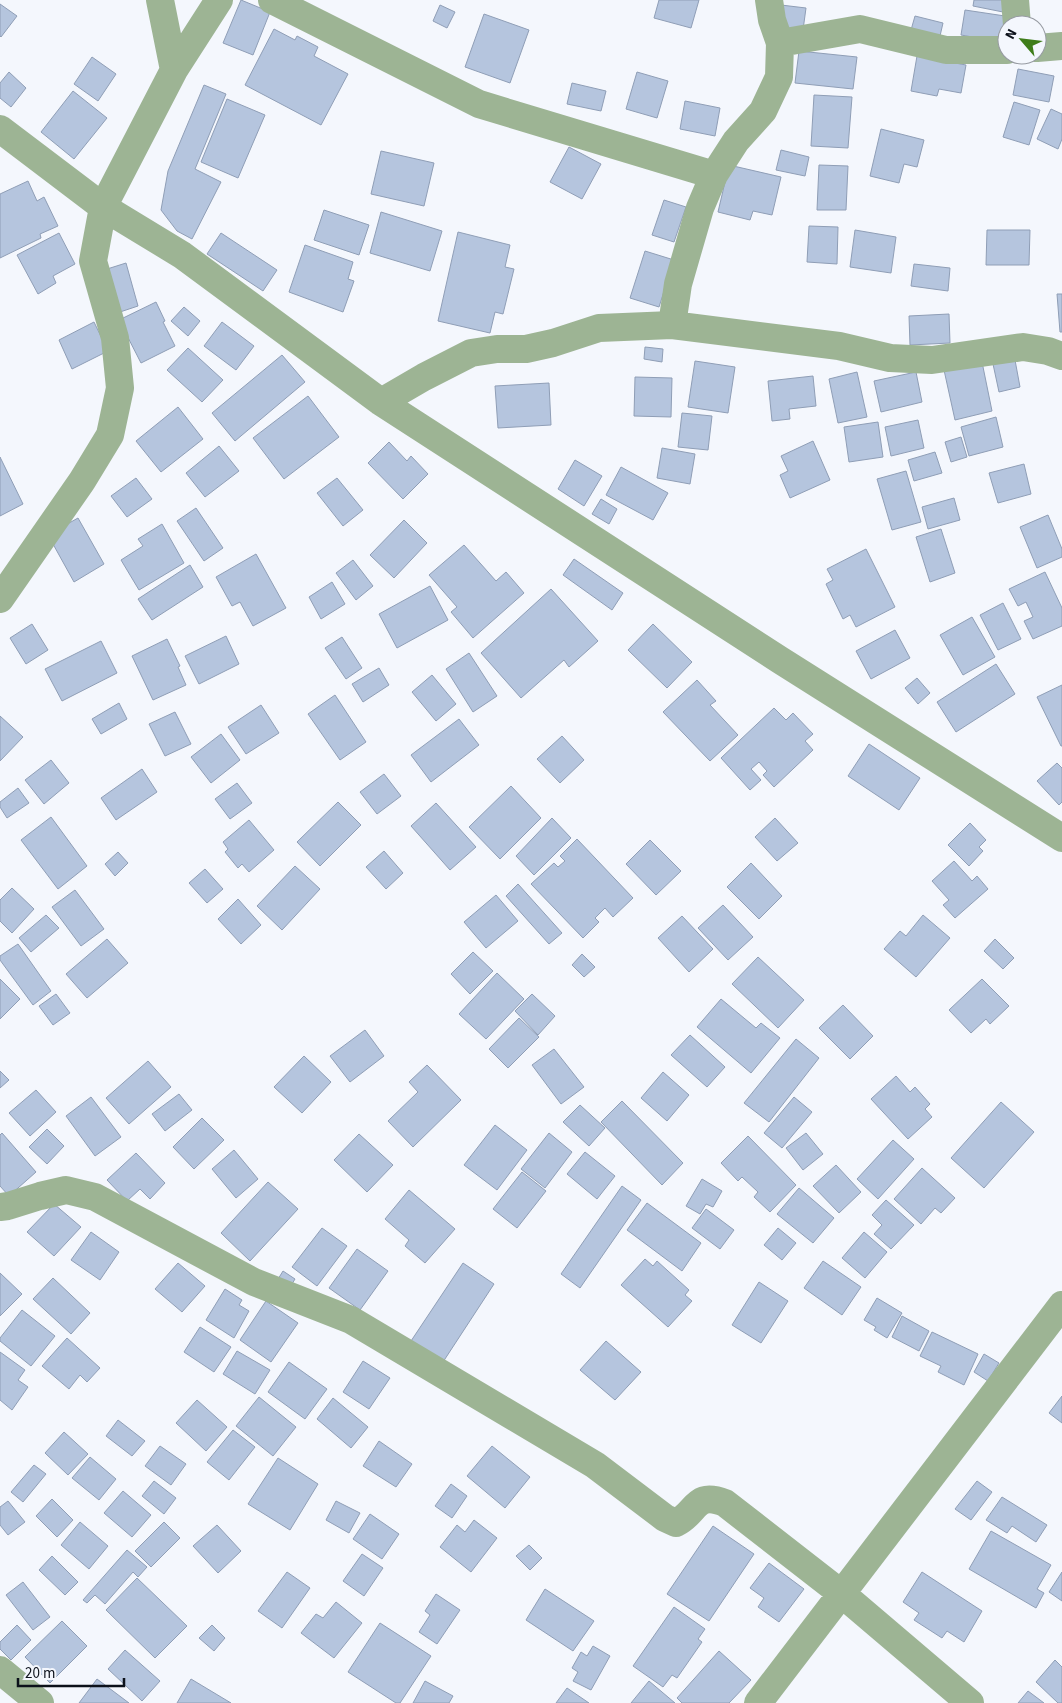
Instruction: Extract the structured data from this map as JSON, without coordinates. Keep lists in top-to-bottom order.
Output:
{
  "scale_bar": "20 m",
  "north": "top left"
}
